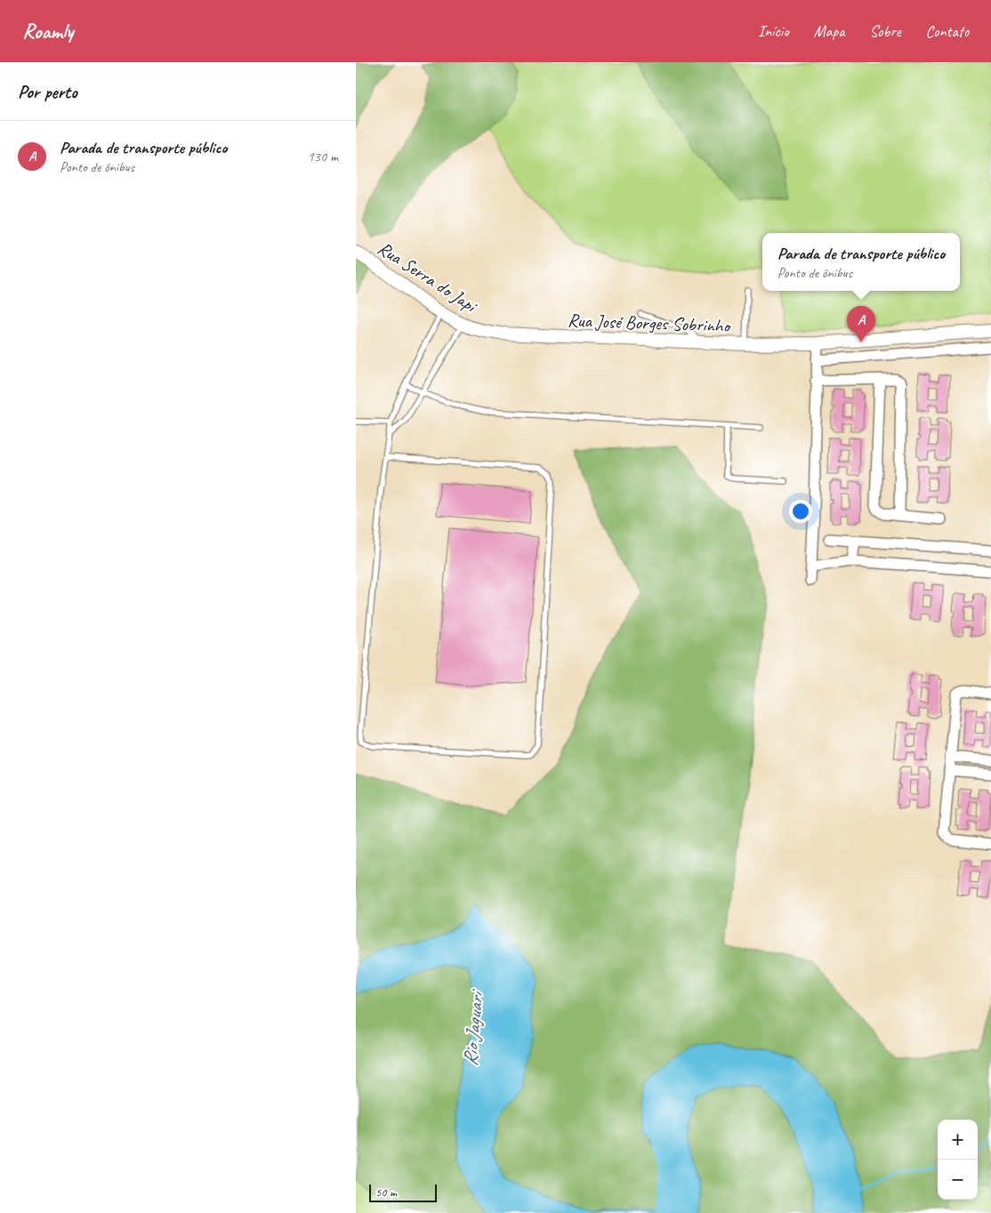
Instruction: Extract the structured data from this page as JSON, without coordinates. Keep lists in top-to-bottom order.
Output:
{
  "streets": {
    "street": ["Rua Serra do Japi", "Rua José Borges Sobrinho"]
  },
  "crossings": [
    ["Rua Serra do Japi", "Rua José Borges Sobrinho"]
  ],
  "water": ["Rio Jaguari"],
  "scale_bar": "50 m",
  "page": {
    "header": "Roamly",
    "nav": [
      "Início",
      "Mapa",
      "Sobre",
      "Contato"
    ],
    "heading": "Por perto",
    "list": [
      {
        "mark": "A",
        "name": "Parada de transporte público",
        "note": "Ponto de ônibus",
        "value": "130 m"
      }
    ],
    "popup": ["Parada de transporte público", "Ponto de ônibus"],
    "pins": "A",
    "map_buttons": ["+", "−"],
    "scale": "50 m"
  }
}
